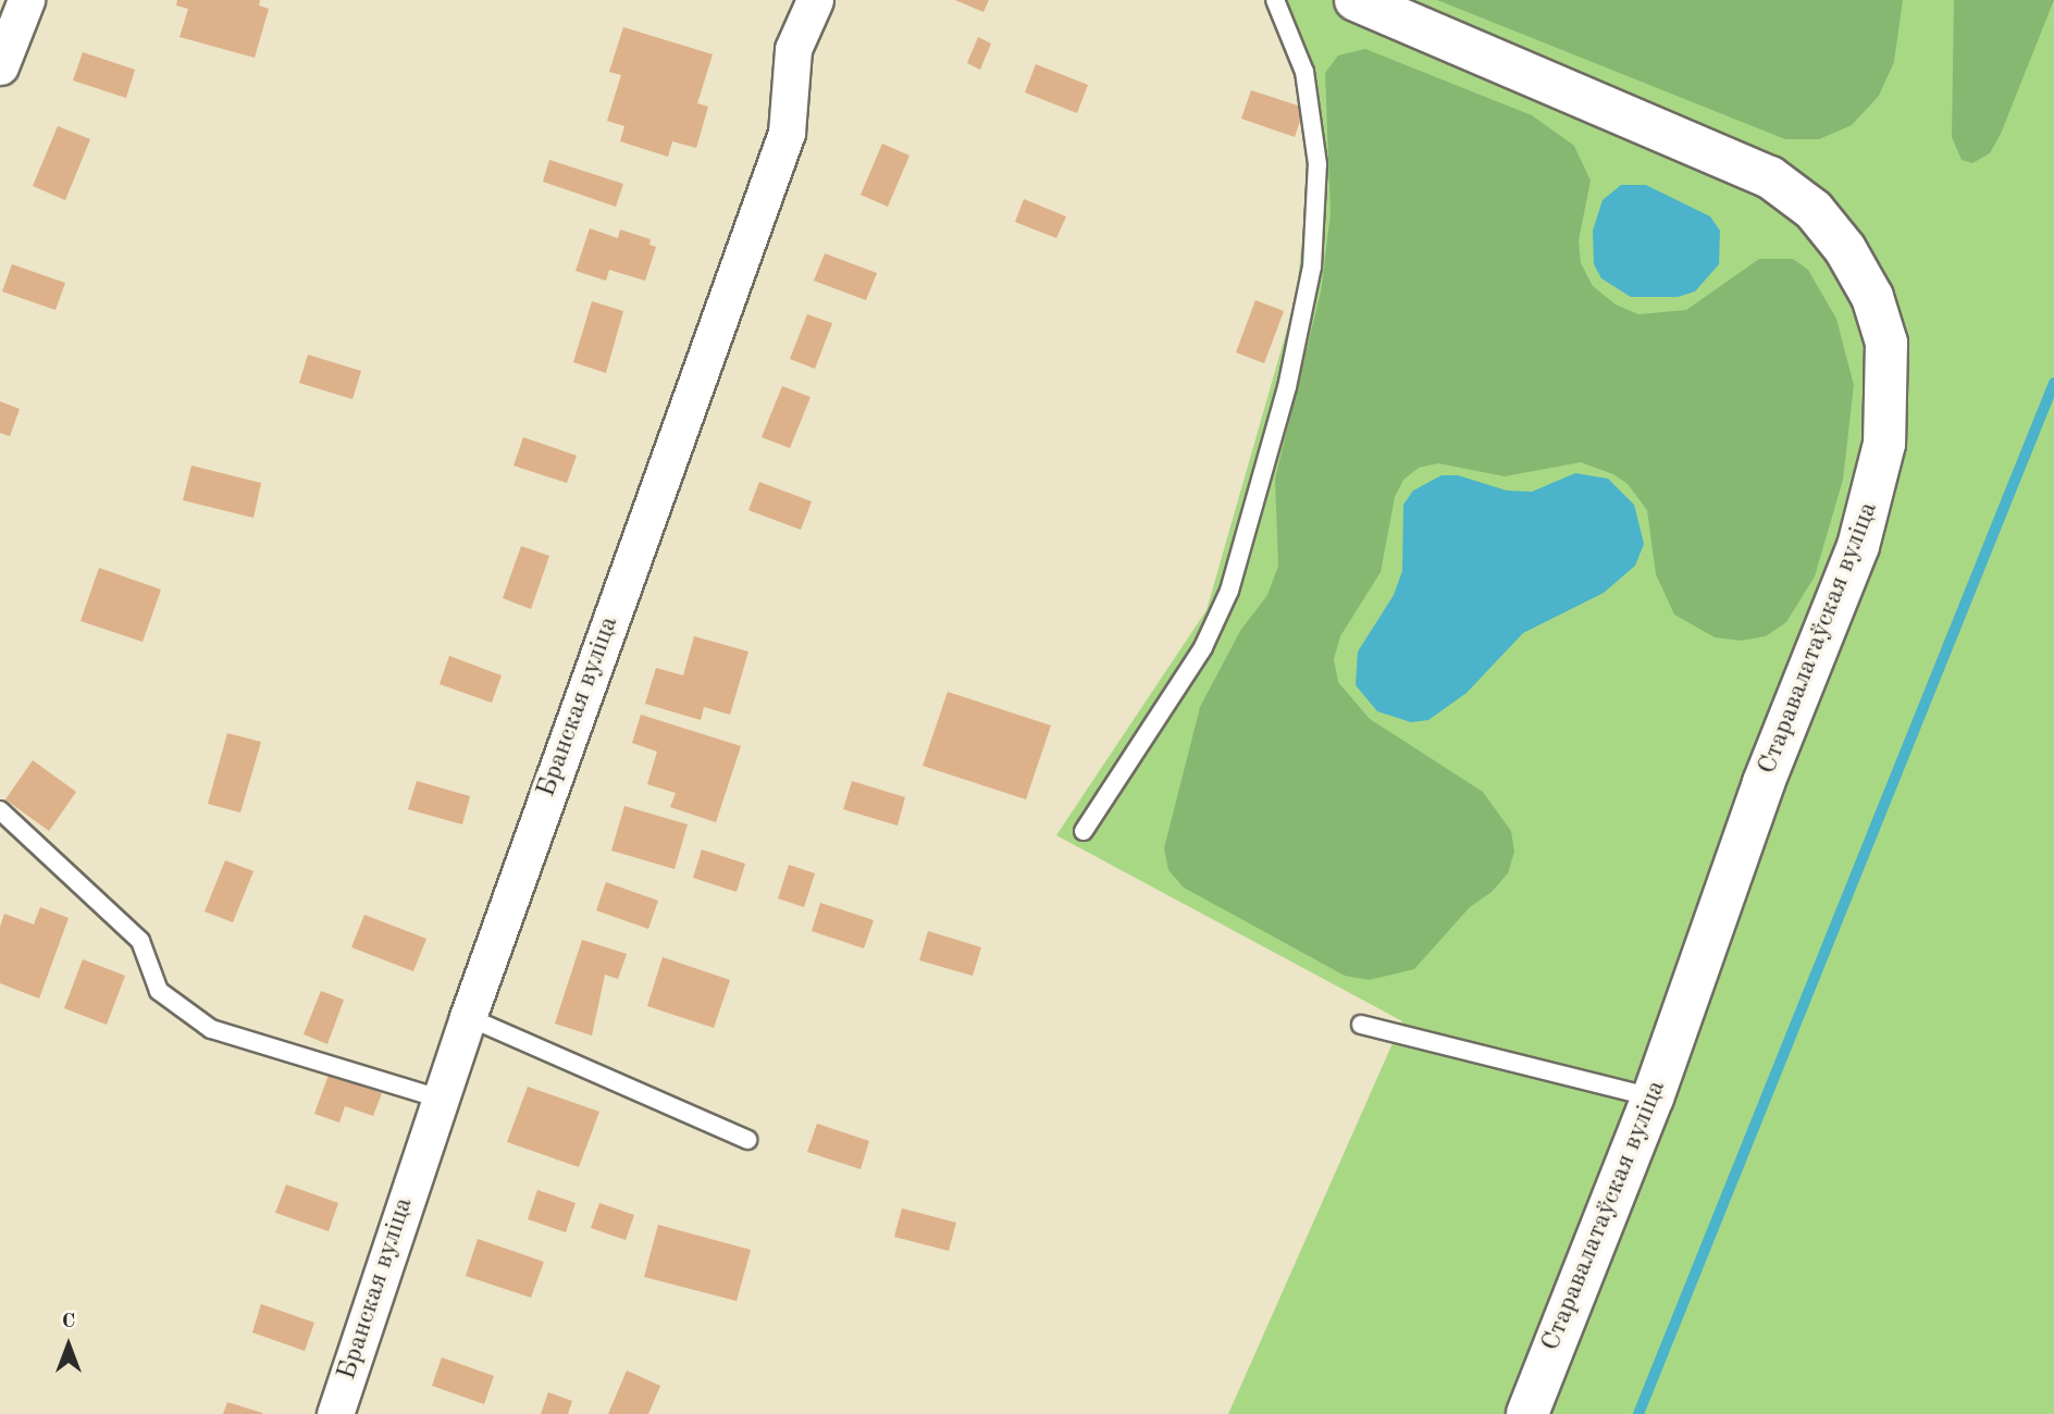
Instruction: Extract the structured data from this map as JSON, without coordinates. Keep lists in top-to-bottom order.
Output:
{
  "streets": {
    "street": ["Старавалатаўская вуліца", "Бранская вуліца"]
  },
  "north": "top"
}
